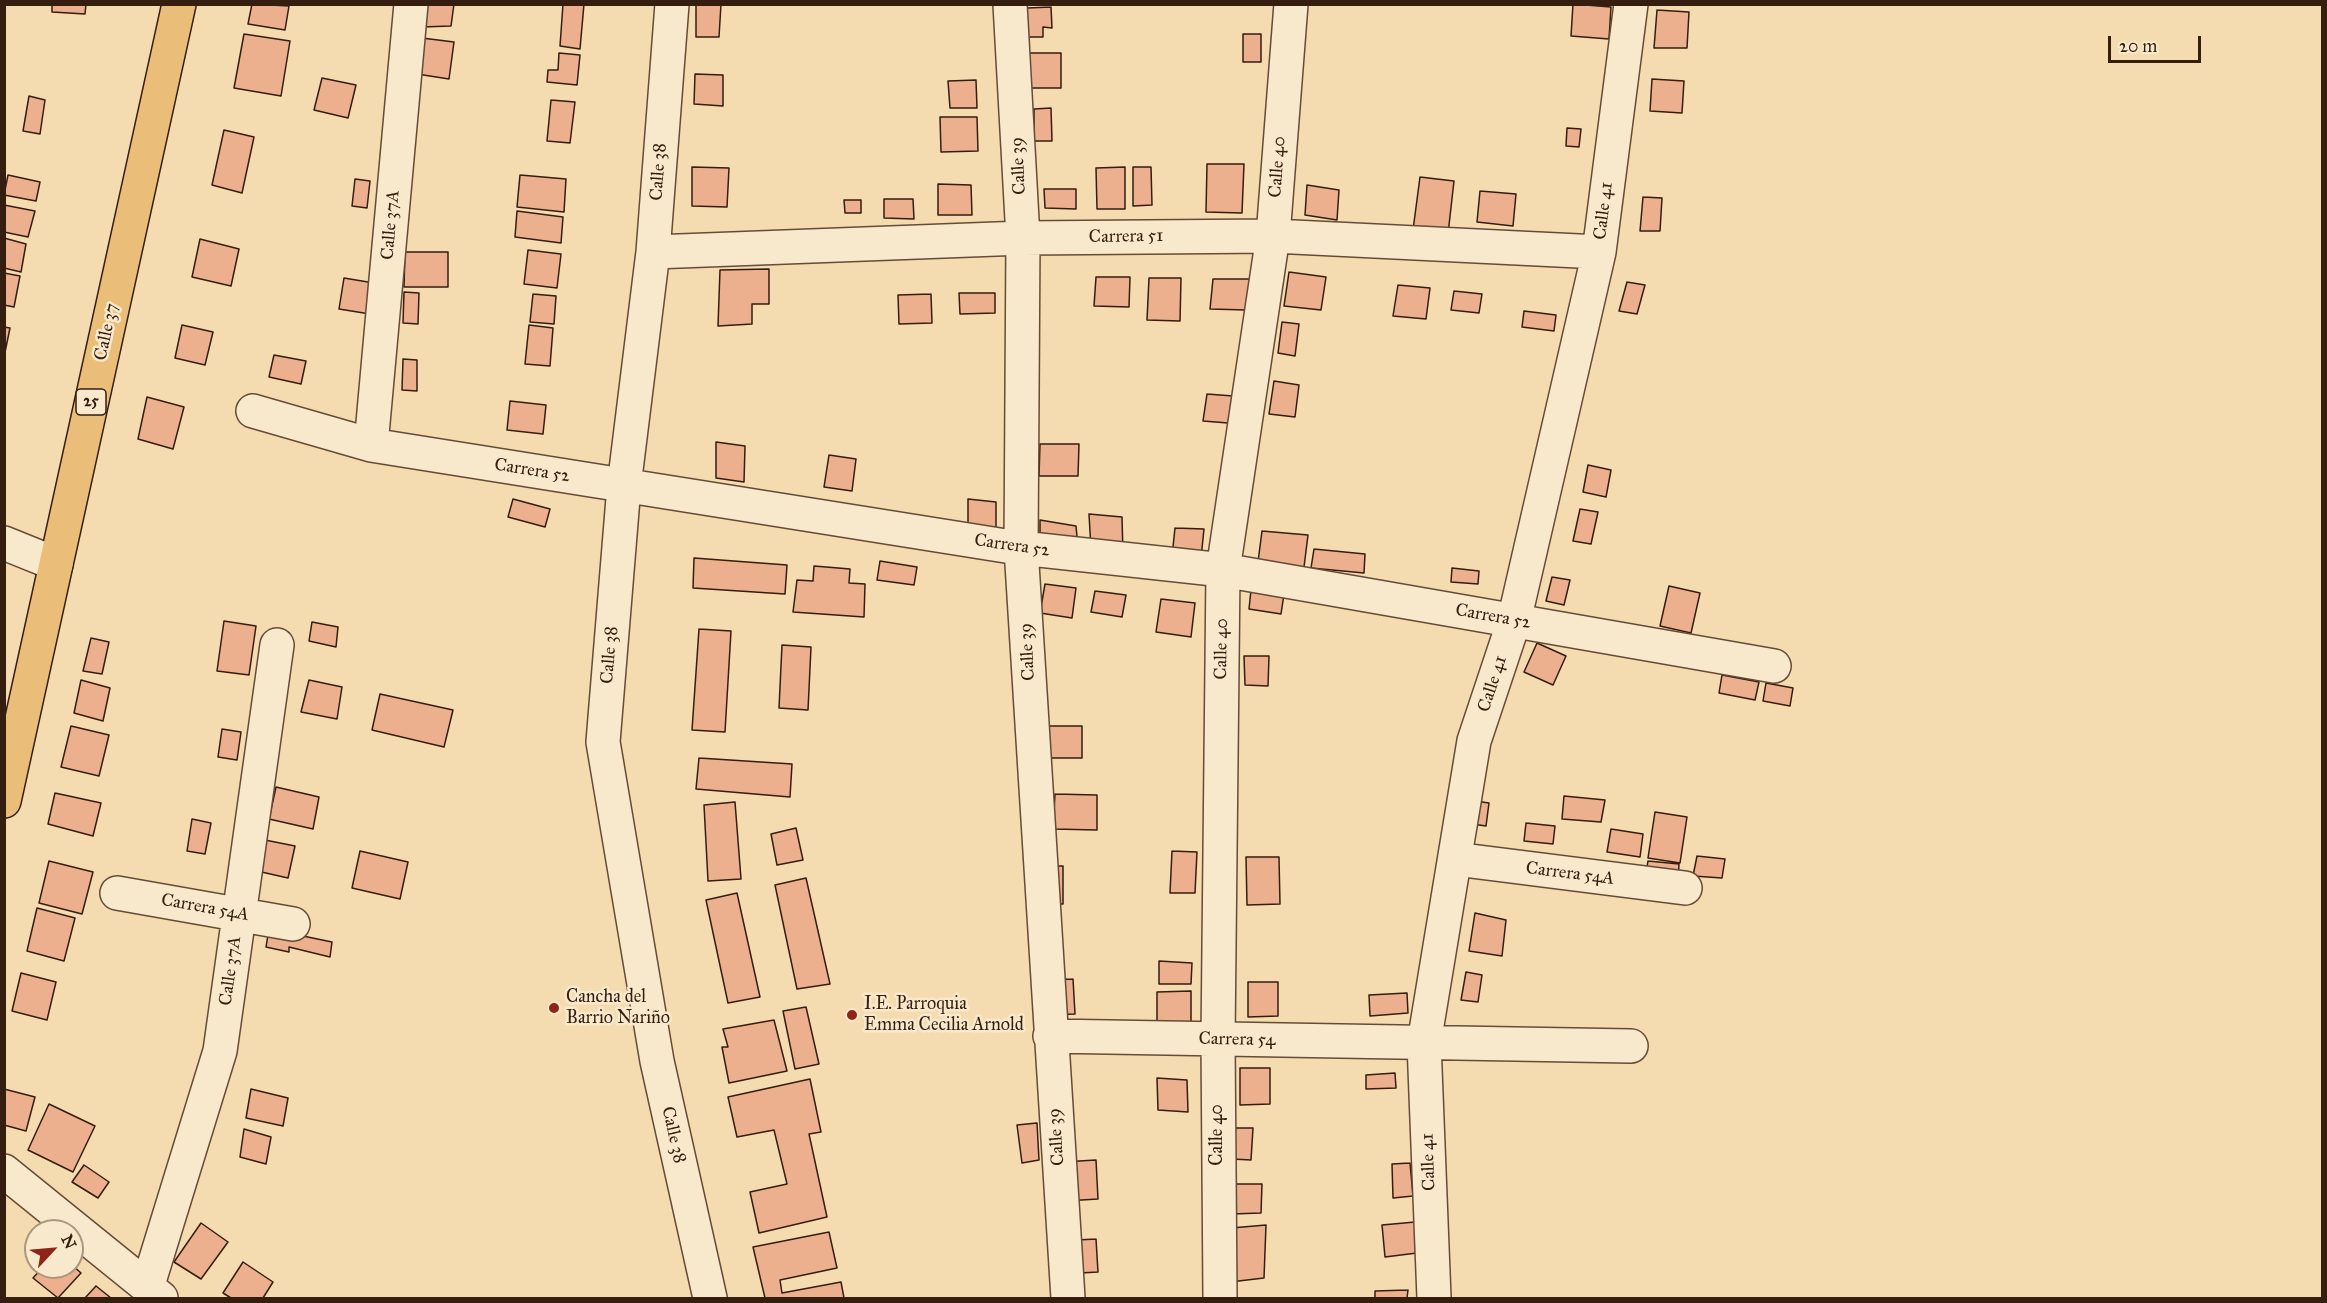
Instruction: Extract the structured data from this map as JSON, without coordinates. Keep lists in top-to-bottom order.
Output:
{
  "streets": {
    "main road": ["Calle 37", "25"],
    "street": [
      "Calle 39",
      "Calle 40",
      "Calle 38",
      "Calle 41",
      "Calle 37A",
      "Carrera 51",
      "Carrera 52",
      "Carrera 54A",
      "Carrera 54"
    ]
  },
  "crossings": [
    ["Calle 39", "Carrera 51"],
    ["Calle 39", "Carrera 52"],
    ["Calle 39", "Carrera 54"],
    ["Calle 40", "Carrera 51"],
    ["Calle 40", "Carrera 52"],
    ["Calle 40", "Carrera 54"],
    ["Calle 38", "Carrera 51"],
    ["Calle 38", "Carrera 52"],
    ["Calle 41", "Carrera 51"],
    ["Calle 41", "Carrera 52"],
    ["Calle 41", "Carrera 54A"],
    ["Calle 41", "Carrera 54"],
    ["Calle 37A", "Carrera 52"],
    ["Calle 37A", "Carrera 54A"]
  ],
  "places": ["Cancha del Barrio Nariño", "I.E. Parroquia Emma Cecilia Arnold"],
  "scale_bar": "20 m",
  "north": "top right"
}
